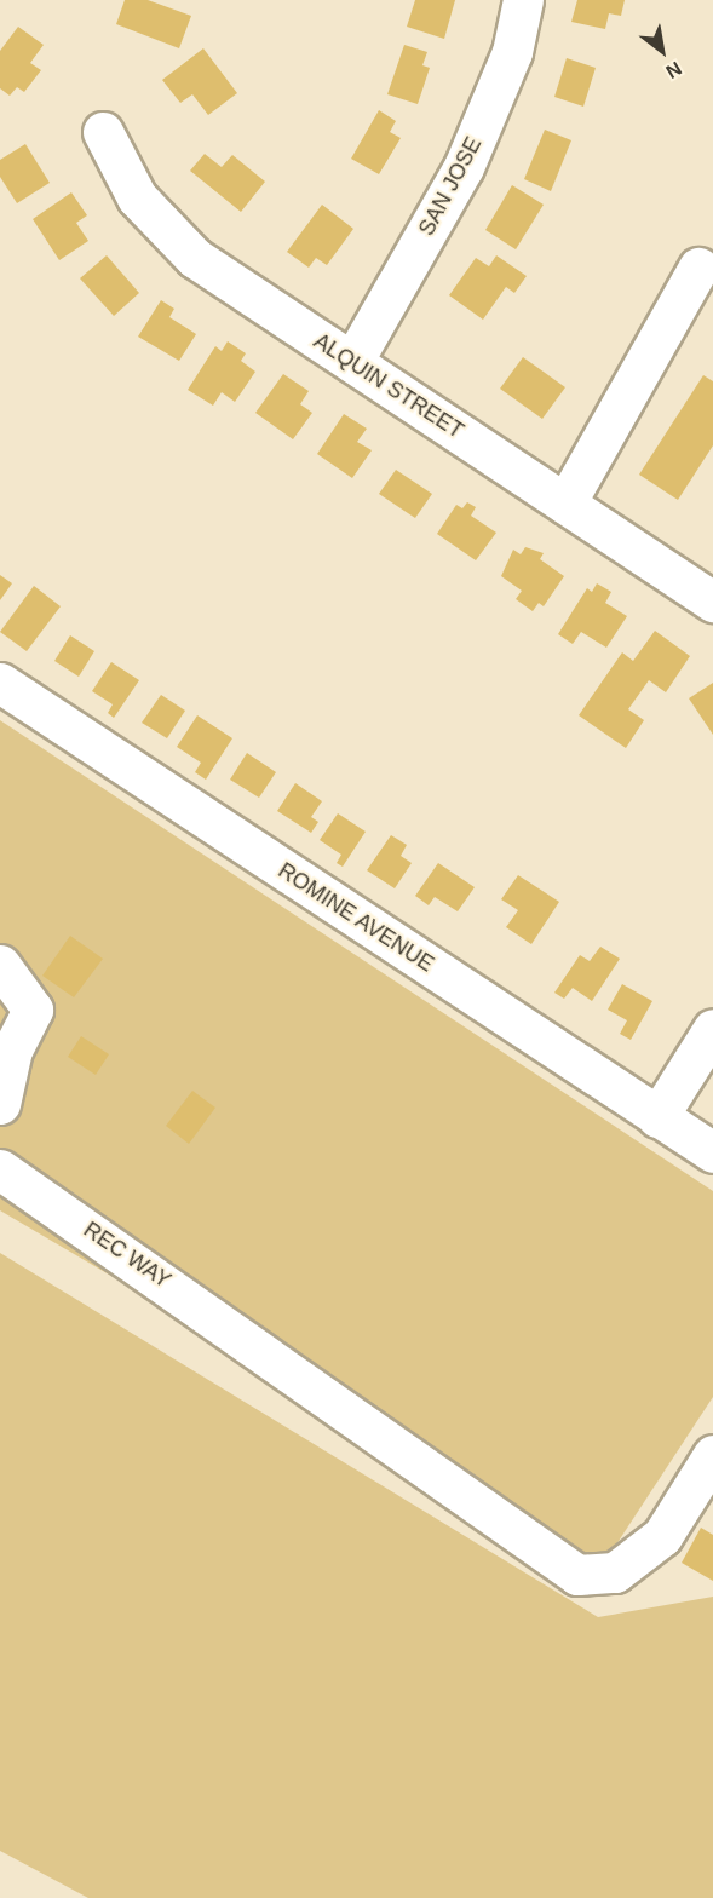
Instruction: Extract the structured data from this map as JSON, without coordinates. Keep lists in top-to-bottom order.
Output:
{
  "streets": {
    "street": [
      "SAN JOSE",
      "ALQUIN STREET",
      "ROMINE AVENUE",
      "REC WAY"
    ]
  },
  "crossings": [
    ["SAN JOSE", "ALQUIN STREET"]
  ],
  "north": "bottom right"
}
